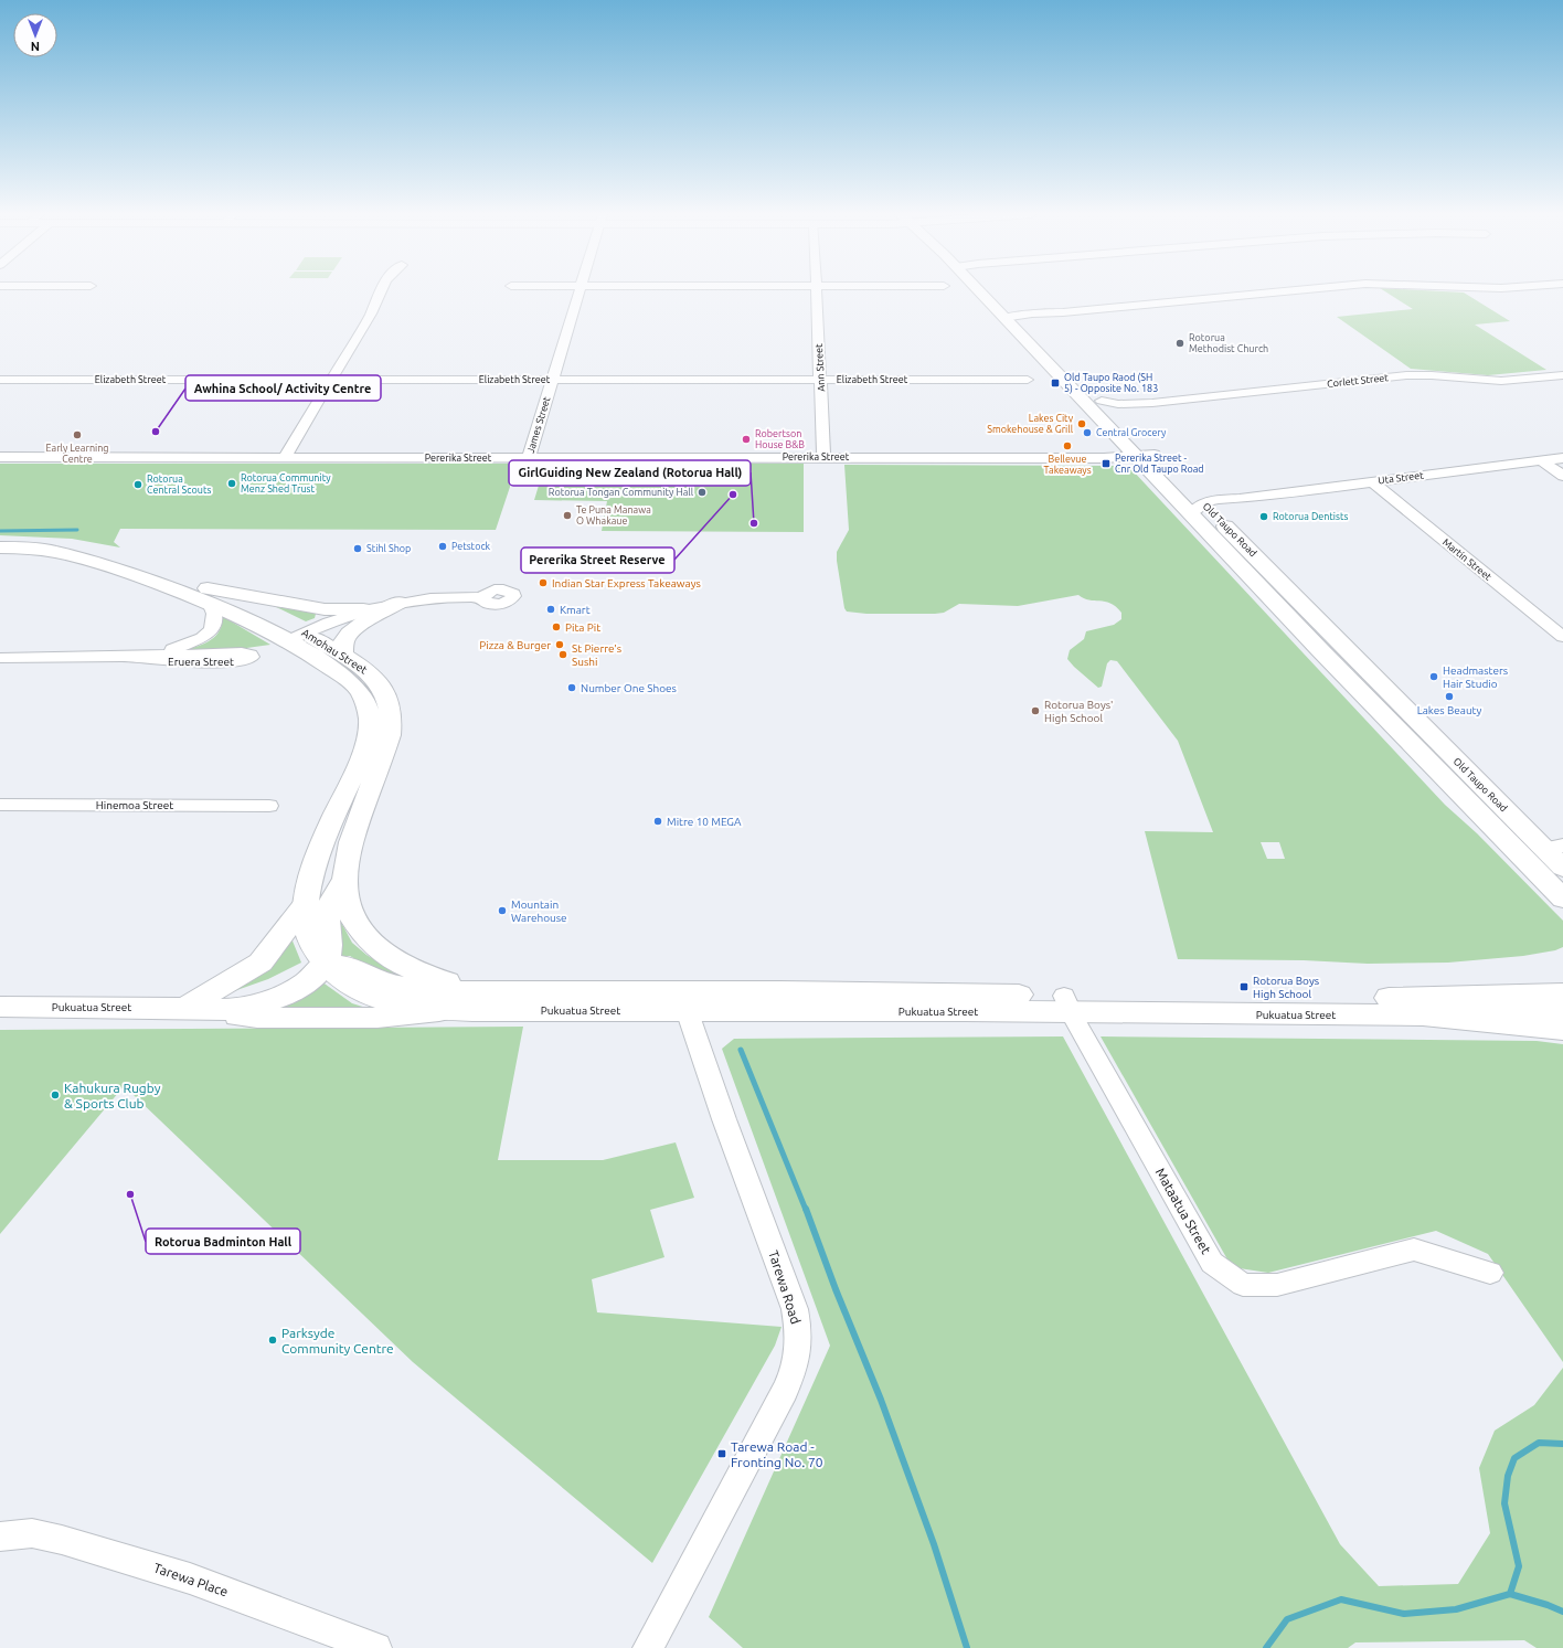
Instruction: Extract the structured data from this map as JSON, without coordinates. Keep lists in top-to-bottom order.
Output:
{
  "streets": {
    "main road": ["Old Taupo Road", "Amohau Street", "Pukuatua Street"],
    "street": [
      "Ann Street",
      "Elizabeth Street",
      "Corlett Street",
      "James Street",
      "Pererika Street",
      "Uta Street",
      "Martin Street",
      "Eruera Street",
      "Hinemoa Street",
      "Mataatua Street",
      "Tarewa Road",
      "Tarewa Place"
    ]
  },
  "crossings": [
    ["Ann Street", "Elizabeth Street"],
    ["Ann Street", "Pererika Street"],
    ["Elizabeth Street", "James Street"],
    ["Corlett Street", "Old Taupo Road"],
    ["James Street", "Pererika Street"],
    ["Pererika Street", "Old Taupo Road"],
    ["Uta Street", "Old Taupo Road"],
    ["Uta Street", "Martin Street"],
    ["Amohau Street", "Eruera Street"],
    ["Amohau Street", "Pukuatua Street"],
    ["Pukuatua Street", "Mataatua Street"],
    ["Pukuatua Street", "Tarewa Road"]
  ],
  "places": {
    "other": [
      "Rotorua Methodist Church",
      "Lakes City Smokehouse & Grill",
      "Awhina School/ Activity Centre",
      "Central Grocery",
      "Early Learning Centre",
      "Robertson House B&B",
      "Bellevue Takeaways",
      "Rotorua Community Menz Shed Trust",
      "Rotorua Central Scouts",
      "Rotorua Tongan Community Hall",
      "Pererika Street Reserve",
      "Te Puna Manawa O Whakaue",
      "Rotorua Dentists",
      "GirlGuiding New Zealand (Rotorua Hall)",
      "Petstock",
      "Stihl Shop",
      "Indian Star Express Takeaways",
      "Kmart",
      "Pita Pit",
      "Pizza & Burger",
      "St Pierre's Sushi",
      "Headmasters Hair Studio",
      "Number One Shoes",
      "Lakes Beauty",
      "Rotorua Boys' High School",
      "Mitre 10 MEGA",
      "Mountain Warehouse",
      "Kahukura Rugby & Sports Club",
      "Rotorua Badminton Hall",
      "Parksyde Community Centre"
    ],
    "transit": [
      "Old Taupo Raod (SH 5) - Opposite No. 183",
      "Pererika Street - Cnr Old Taupo Road",
      "Rotorua Boys High School",
      "Tarewa Road - Fronting No. 70"
    ]
  },
  "north": "bottom"
}
